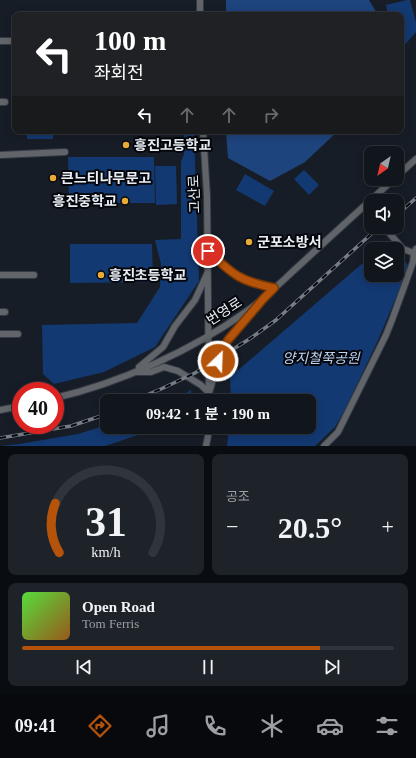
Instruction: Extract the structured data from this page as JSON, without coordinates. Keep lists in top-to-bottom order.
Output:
{
  "streets": {
    "street": ["고산로", "번영로"]
  },
  "crossings": [
    ["고산로", "번영로"]
  ],
  "parks": ["양지철쭉공원"],
  "places": [
    "흥진고등학교",
    "큰느티나무문고",
    "흥진중학교",
    "군포소방서",
    "흥진초등학교"
  ],
  "north": "bottom left",
  "page": {
    "turn": ["100 m", "좌회전"],
    "limit": "40",
    "trip": "09:42 · 1 분 · 190 m",
    "tile": "공조",
    "heat": ["−", "20.5°", "+"],
    "song": ["Open Road", "Tom Ferris"],
    "tabs": "09:41",
    "gauge": ["31", "km/h"]
  }
}
